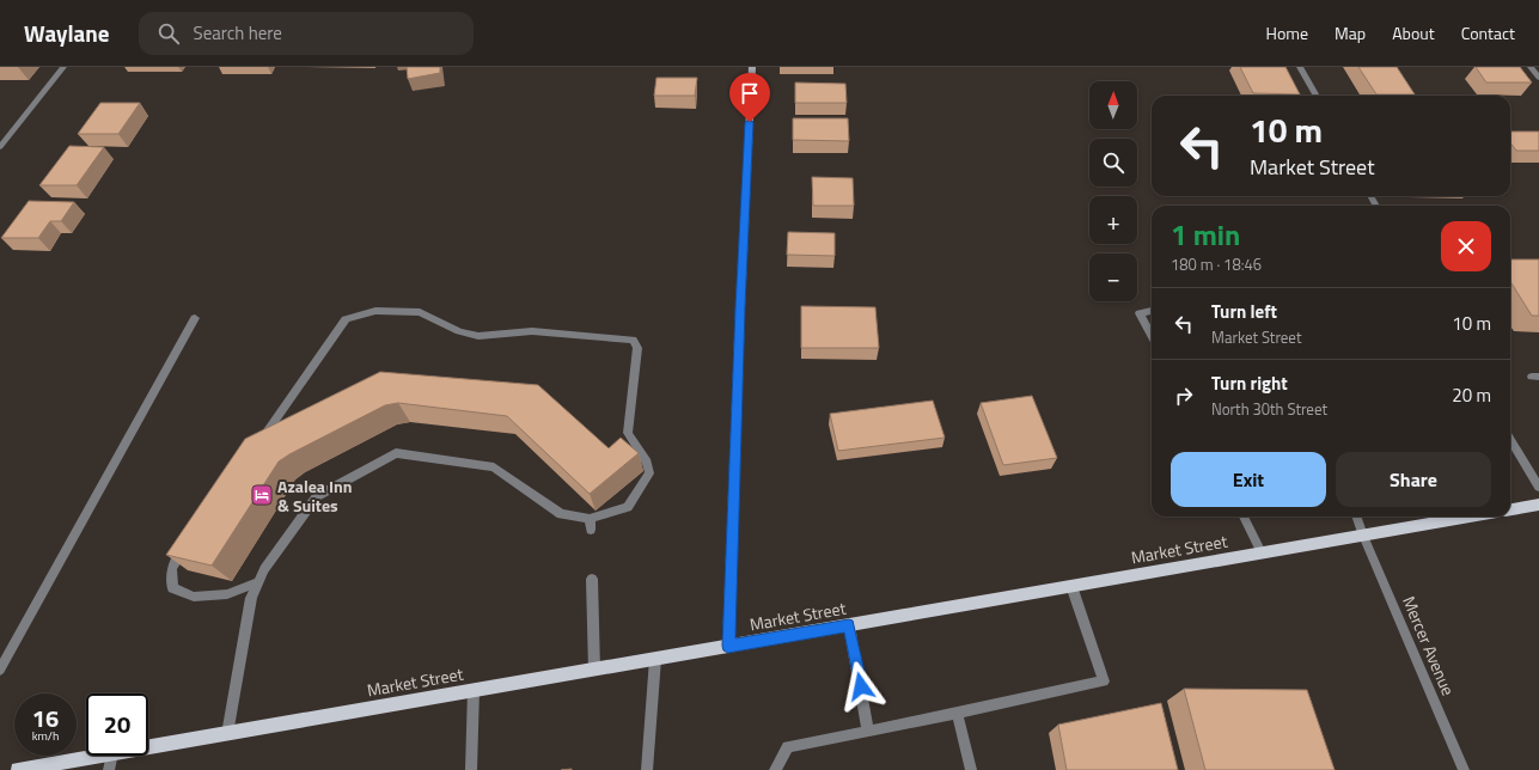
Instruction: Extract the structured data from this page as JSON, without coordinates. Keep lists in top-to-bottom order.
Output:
{
  "streets": {
    "main road": ["Market Street"],
    "street": ["Mercer Avenue"]
  },
  "crossings": [
    ["Market Street", "Mercer Avenue"]
  ],
  "places": {
    "hotel": ["Azalea Inn & Suites"]
  },
  "north": "top",
  "page": {
    "header": "Waylane",
    "search": "Search here",
    "nav": [
      "Home",
      "Map",
      "About",
      "Contact"
    ],
    "map_buttons": ["+", "−"],
    "turn": ["10 m", "Market Street"],
    "heading": ["1 min", "180 m · 18:46"],
    "list": [
      {
        "name": "Turn left",
        "note": "Market Street",
        "value": "10 m"
      },
      {
        "name": "Turn right",
        "note": "North 30th Street",
        "value": "20 m"
      }
    ],
    "buttons": ["Exit", "Share"],
    "speed": "16 km/h",
    "limit": "20"
  }
}
